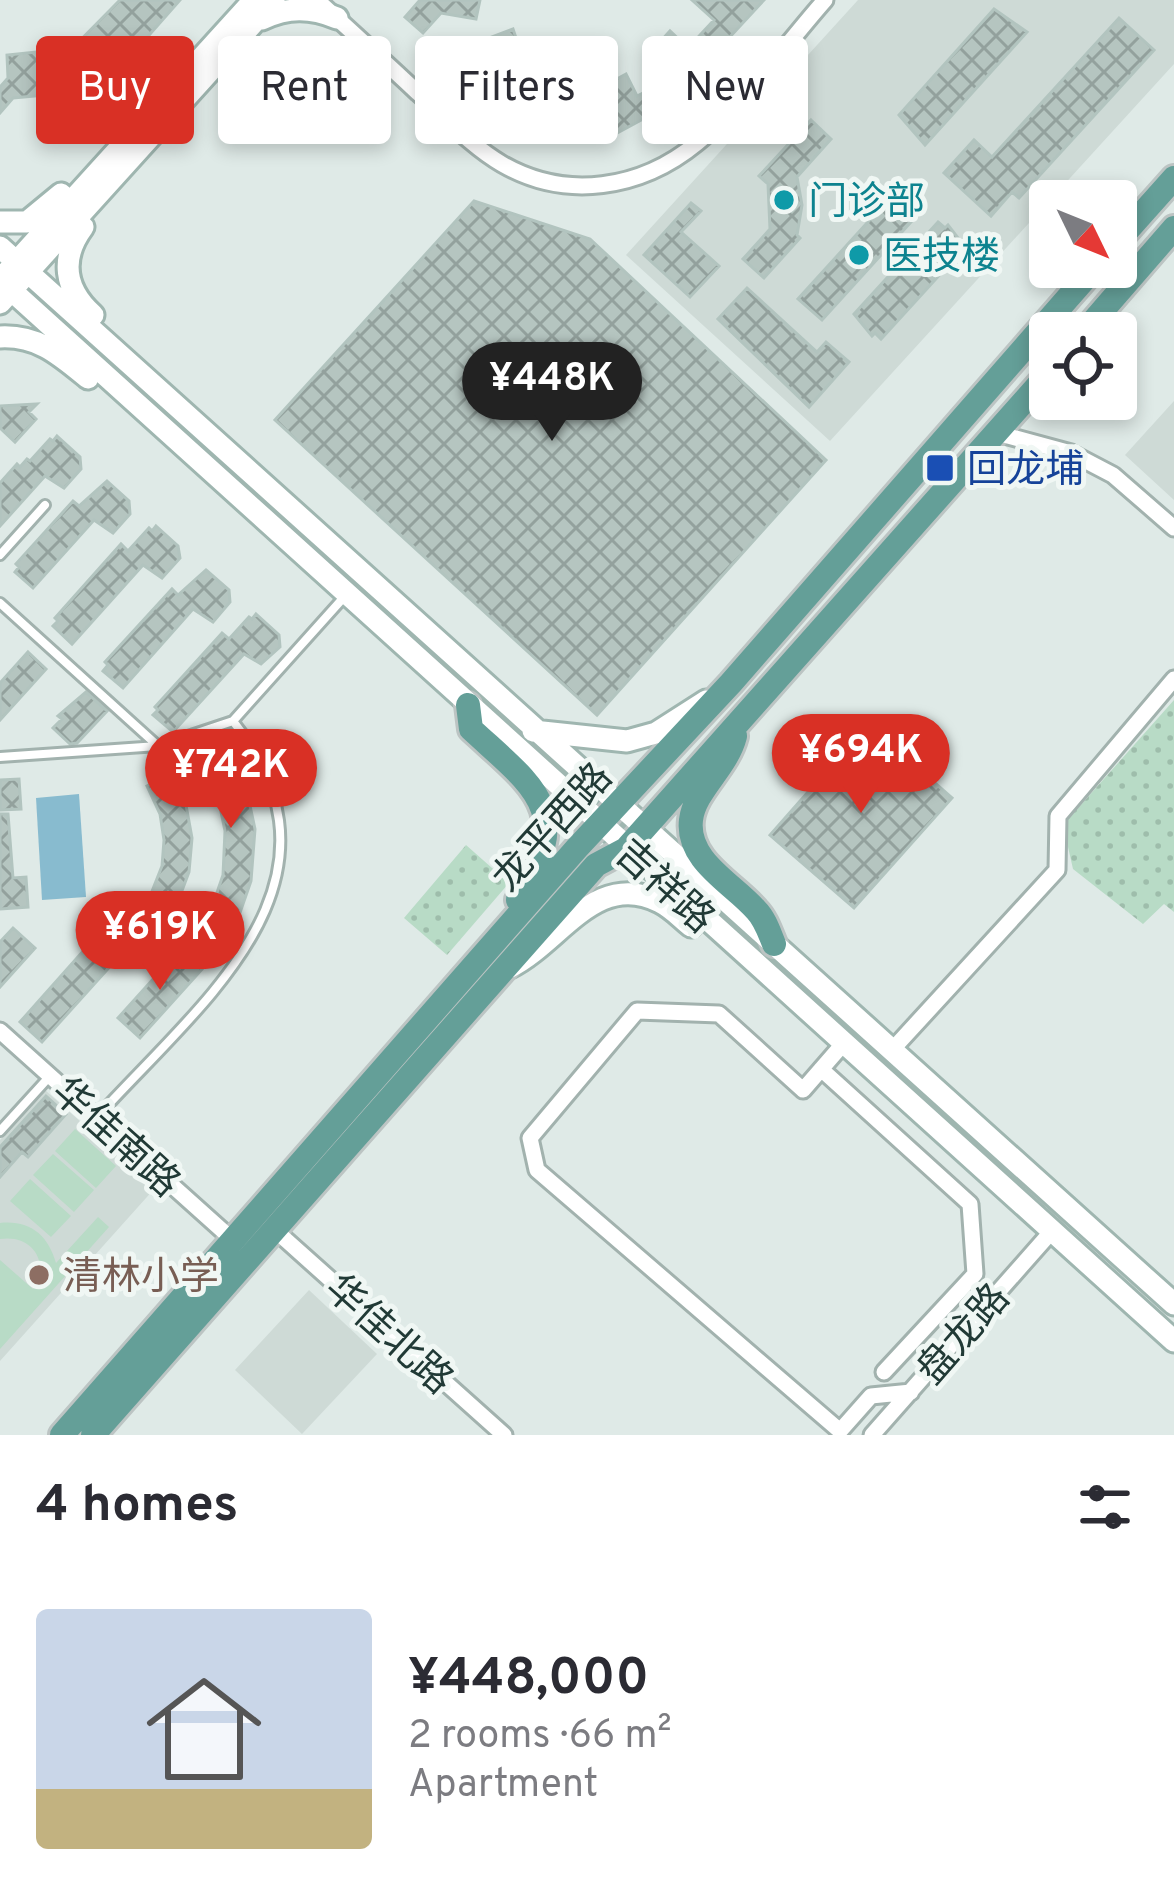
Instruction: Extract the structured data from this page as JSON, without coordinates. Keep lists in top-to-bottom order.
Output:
{
  "streets": {
    "main road": ["龙平西路", "吉祥路"],
    "street": ["华佳南路", "华佳北路", "盘龙路"]
  },
  "crossings": [
    ["龙平西路", "吉祥路"],
    ["龙平西路", "华佳南路"],
    ["龙平西路", "华佳北路"],
    ["吉祥路", "盘龙路"]
  ],
  "places": {
    "other": ["门诊部", "医技楼", "清林小学"],
    "transit": ["回龙埔"]
  },
  "north": "bottom right",
  "page": {
    "chip": [
      "Buy",
      "Rent",
      "Filters",
      "New"
    ],
    "price": [
      "¥448K",
      "¥694K",
      "¥742K",
      "¥619K"
    ],
    "heading": "4 homes",
    "list": [
      {
        "name": "¥448,000",
        "note": "2 rooms · 66 m² · Apartment"
      }
    ]
  }
}
